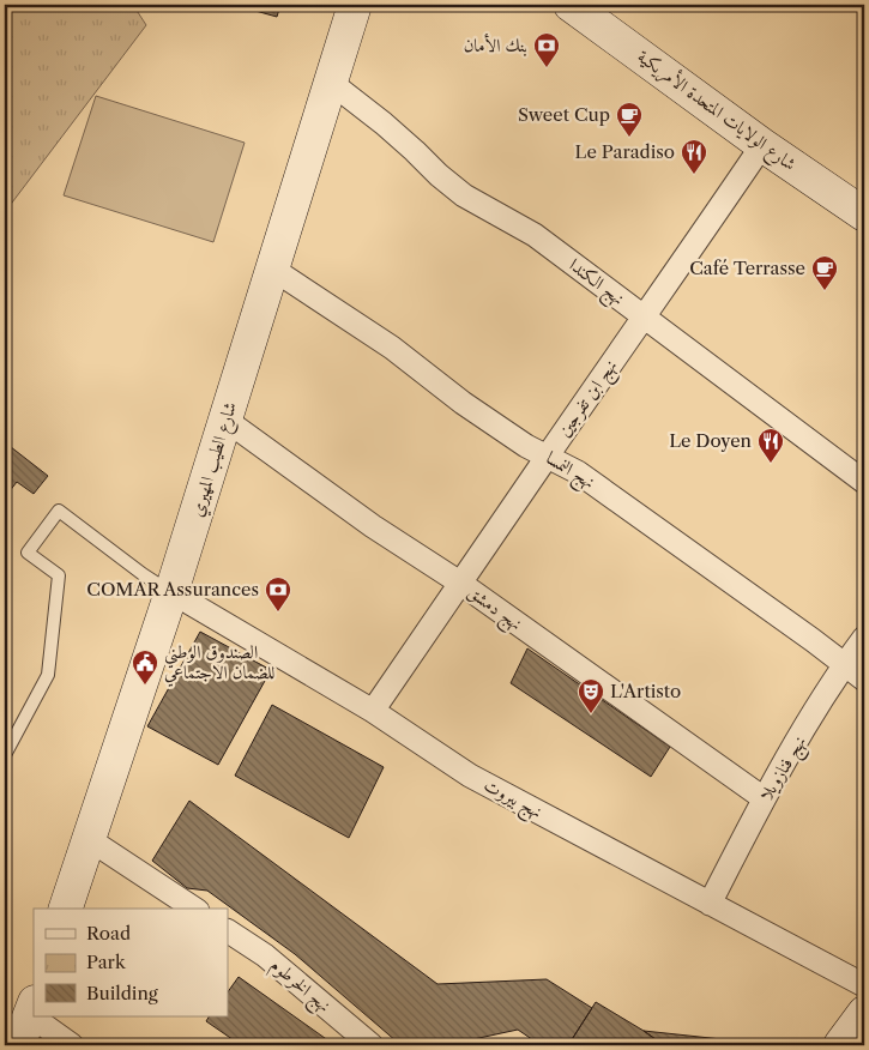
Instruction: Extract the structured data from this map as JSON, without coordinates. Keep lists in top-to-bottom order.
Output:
{
  "streets": {
    "main road": ["شارع الولايات المتحدة الأمريكية", "شارع الطيب المهيري"],
    "street": [
      "نهج الكندا",
      "نهج ابن تفرجين",
      "نهج النمسا",
      "نهج دمشق",
      "نهج فنازويلا",
      "نهج بيروت",
      "نهج الخرطوم"
    ]
  },
  "crossings": [
    ["شارع الولايات المتحدة الأمريكية", "نهج ابن تفرجين"],
    ["نهج الكندا", "نهج ابن تفرجين"],
    ["نهج الكندا", "شارع الطيب المهيري"],
    ["نهج ابن تفرجين", "نهج النمسا"],
    ["نهج ابن تفرجين", "نهج دمشق"],
    ["نهج ابن تفرجين", "نهج بيروت"],
    ["شارع الطيب المهيري", "نهج النمسا"],
    ["شارع الطيب المهيري", "نهج دمشق"],
    ["شارع الطيب المهيري", "نهج بيروت"],
    ["نهج النمسا", "نهج فنازويلا"],
    ["نهج دمشق", "نهج فنازويلا"],
    ["نهج فنازويلا", "نهج بيروت"]
  ],
  "places": {
    "bank": ["بنك الأمان", "COMAR Assurances"],
    "cafe": ["Sweet Cup", "Café Terrasse"],
    "restaurant": ["Le Paradiso", "Le Doyen"],
    "public building": ["الصندوق الوطني للضمان الاجتماعي"],
    "theatre": ["L'Artisto"]
  },
  "legend": ["Road", "Park", "Building"]
}
